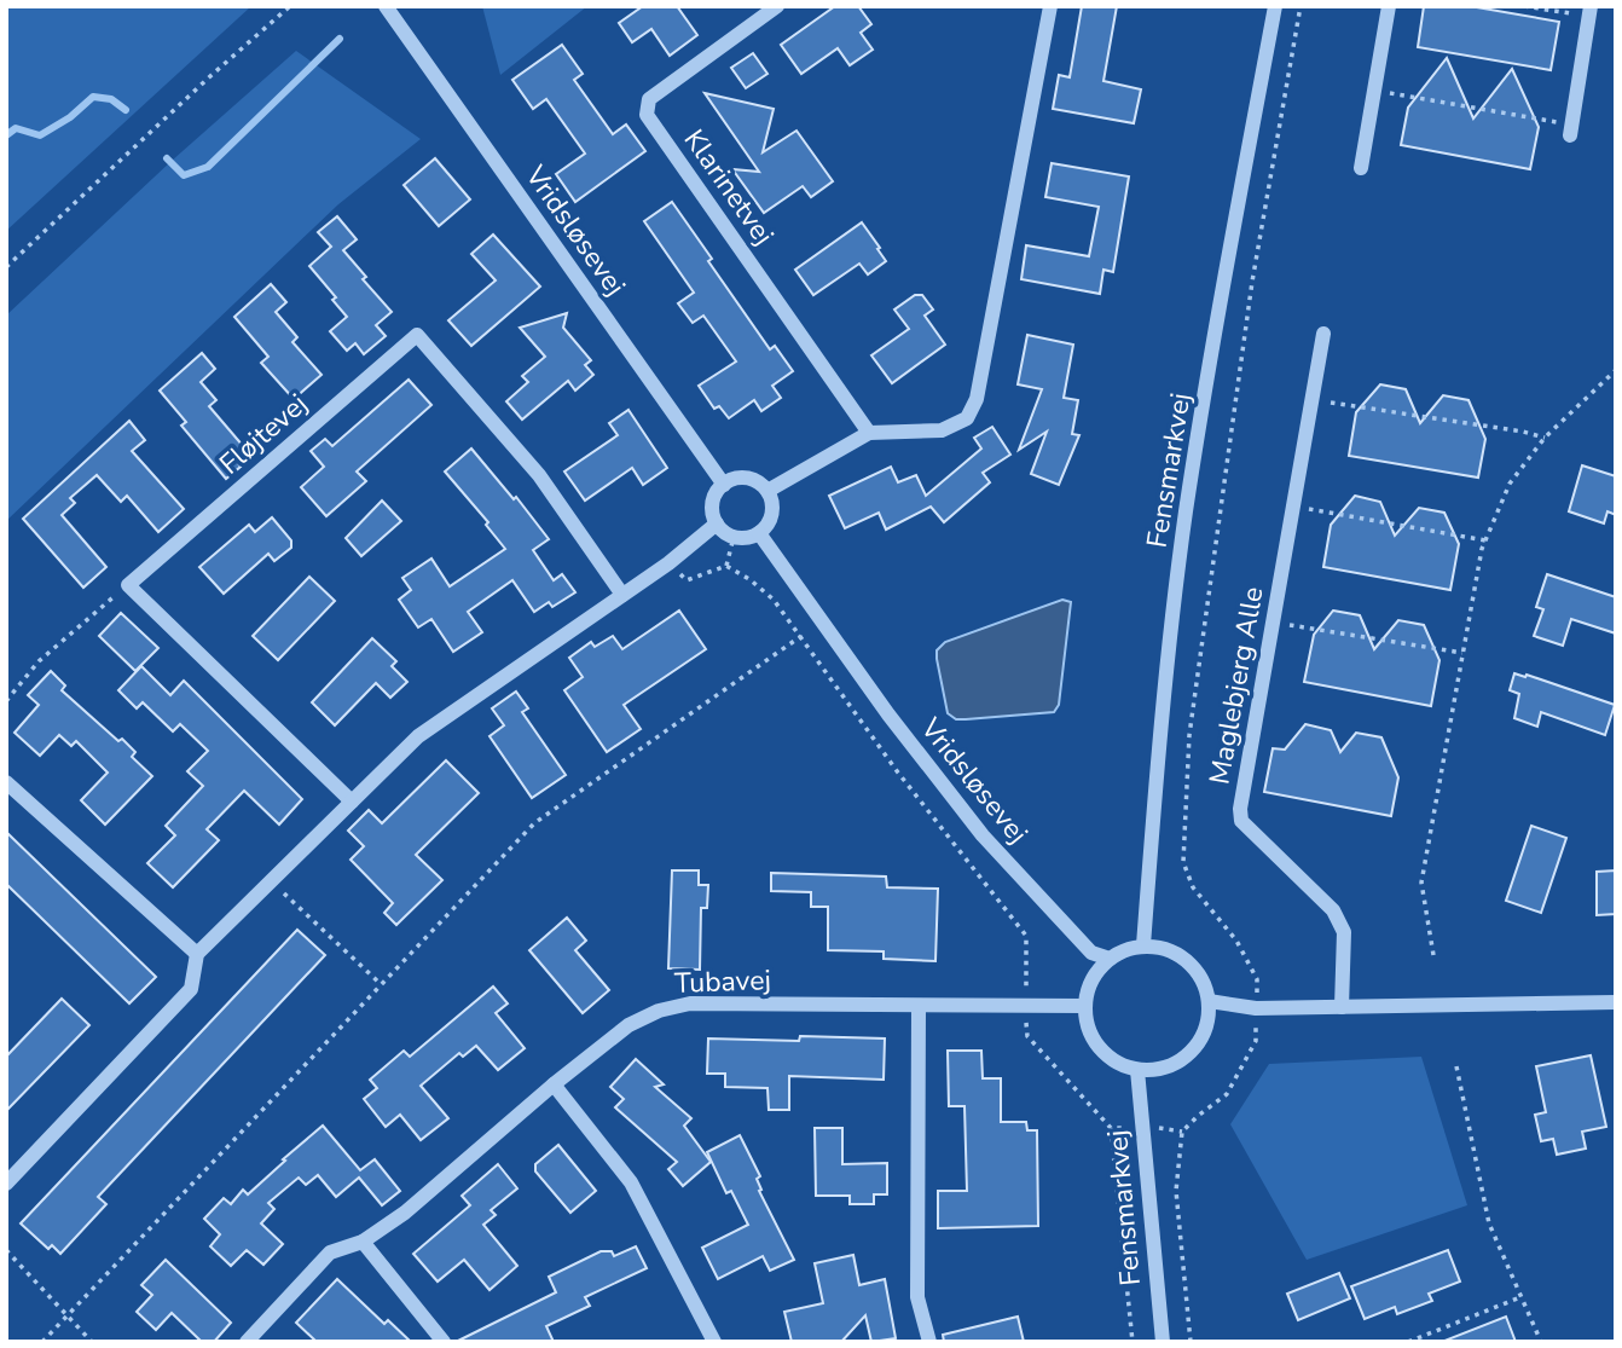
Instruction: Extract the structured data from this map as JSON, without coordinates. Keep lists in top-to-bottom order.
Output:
{
  "streets": {
    "street": [
      "Klarinetvej",
      "Vridsløsevej",
      "Fløjtevej",
      "Fensmarkvej",
      "Maglebjerg Alle",
      "Tubavej"
    ]
  },
  "crossings": [
    ["Vridsløsevej", "Fensmarkvej"],
    ["Vridsløsevej", "Tubavej"],
    ["Fensmarkvej", "Tubavej"]
  ]
}
